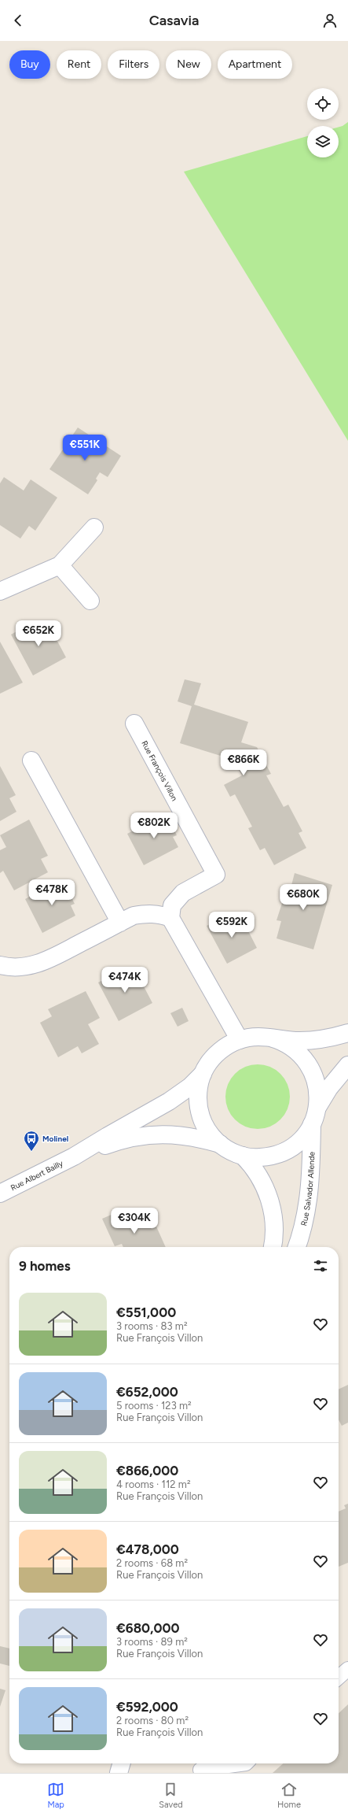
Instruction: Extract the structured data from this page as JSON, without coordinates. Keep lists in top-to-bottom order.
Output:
{
  "streets": {
    "main road": ["Rue François Villon", "Rue Albert Bailly", "Rue Salvador Allende"]
  },
  "places": {
    "bus stop": ["Molinel"]
  },
  "page": {
    "header": "Casavia",
    "chip": [
      "Buy",
      "Rent",
      "Filters",
      "New",
      "Apartment"
    ],
    "price": [
      "€551K",
      "€652K",
      "€866K",
      "€802K",
      "€478K",
      "€680K",
      "€592K",
      "€474K",
      "€304K"
    ],
    "heading": "9 homes",
    "list": [
      {
        "name": "€551,000",
        "note": "3 rooms · 83 m² · Rue François Villon"
      },
      {
        "name": "€652,000",
        "note": "5 rooms · 123 m² · Rue François Villon"
      },
      {
        "name": "€866,000",
        "note": "4 rooms · 112 m² · Rue François Villon"
      },
      {
        "name": "€478,000",
        "note": "2 rooms · 68 m² · Rue François Villon"
      },
      {
        "name": "€680,000",
        "note": "3 rooms · 89 m² · Rue François Villon"
      },
      {
        "name": "€592,000",
        "note": "2 rooms · 80 m² · Rue François Villon"
      }
    ],
    "tabs": ["Map", "Saved", "Home"]
  }
}
